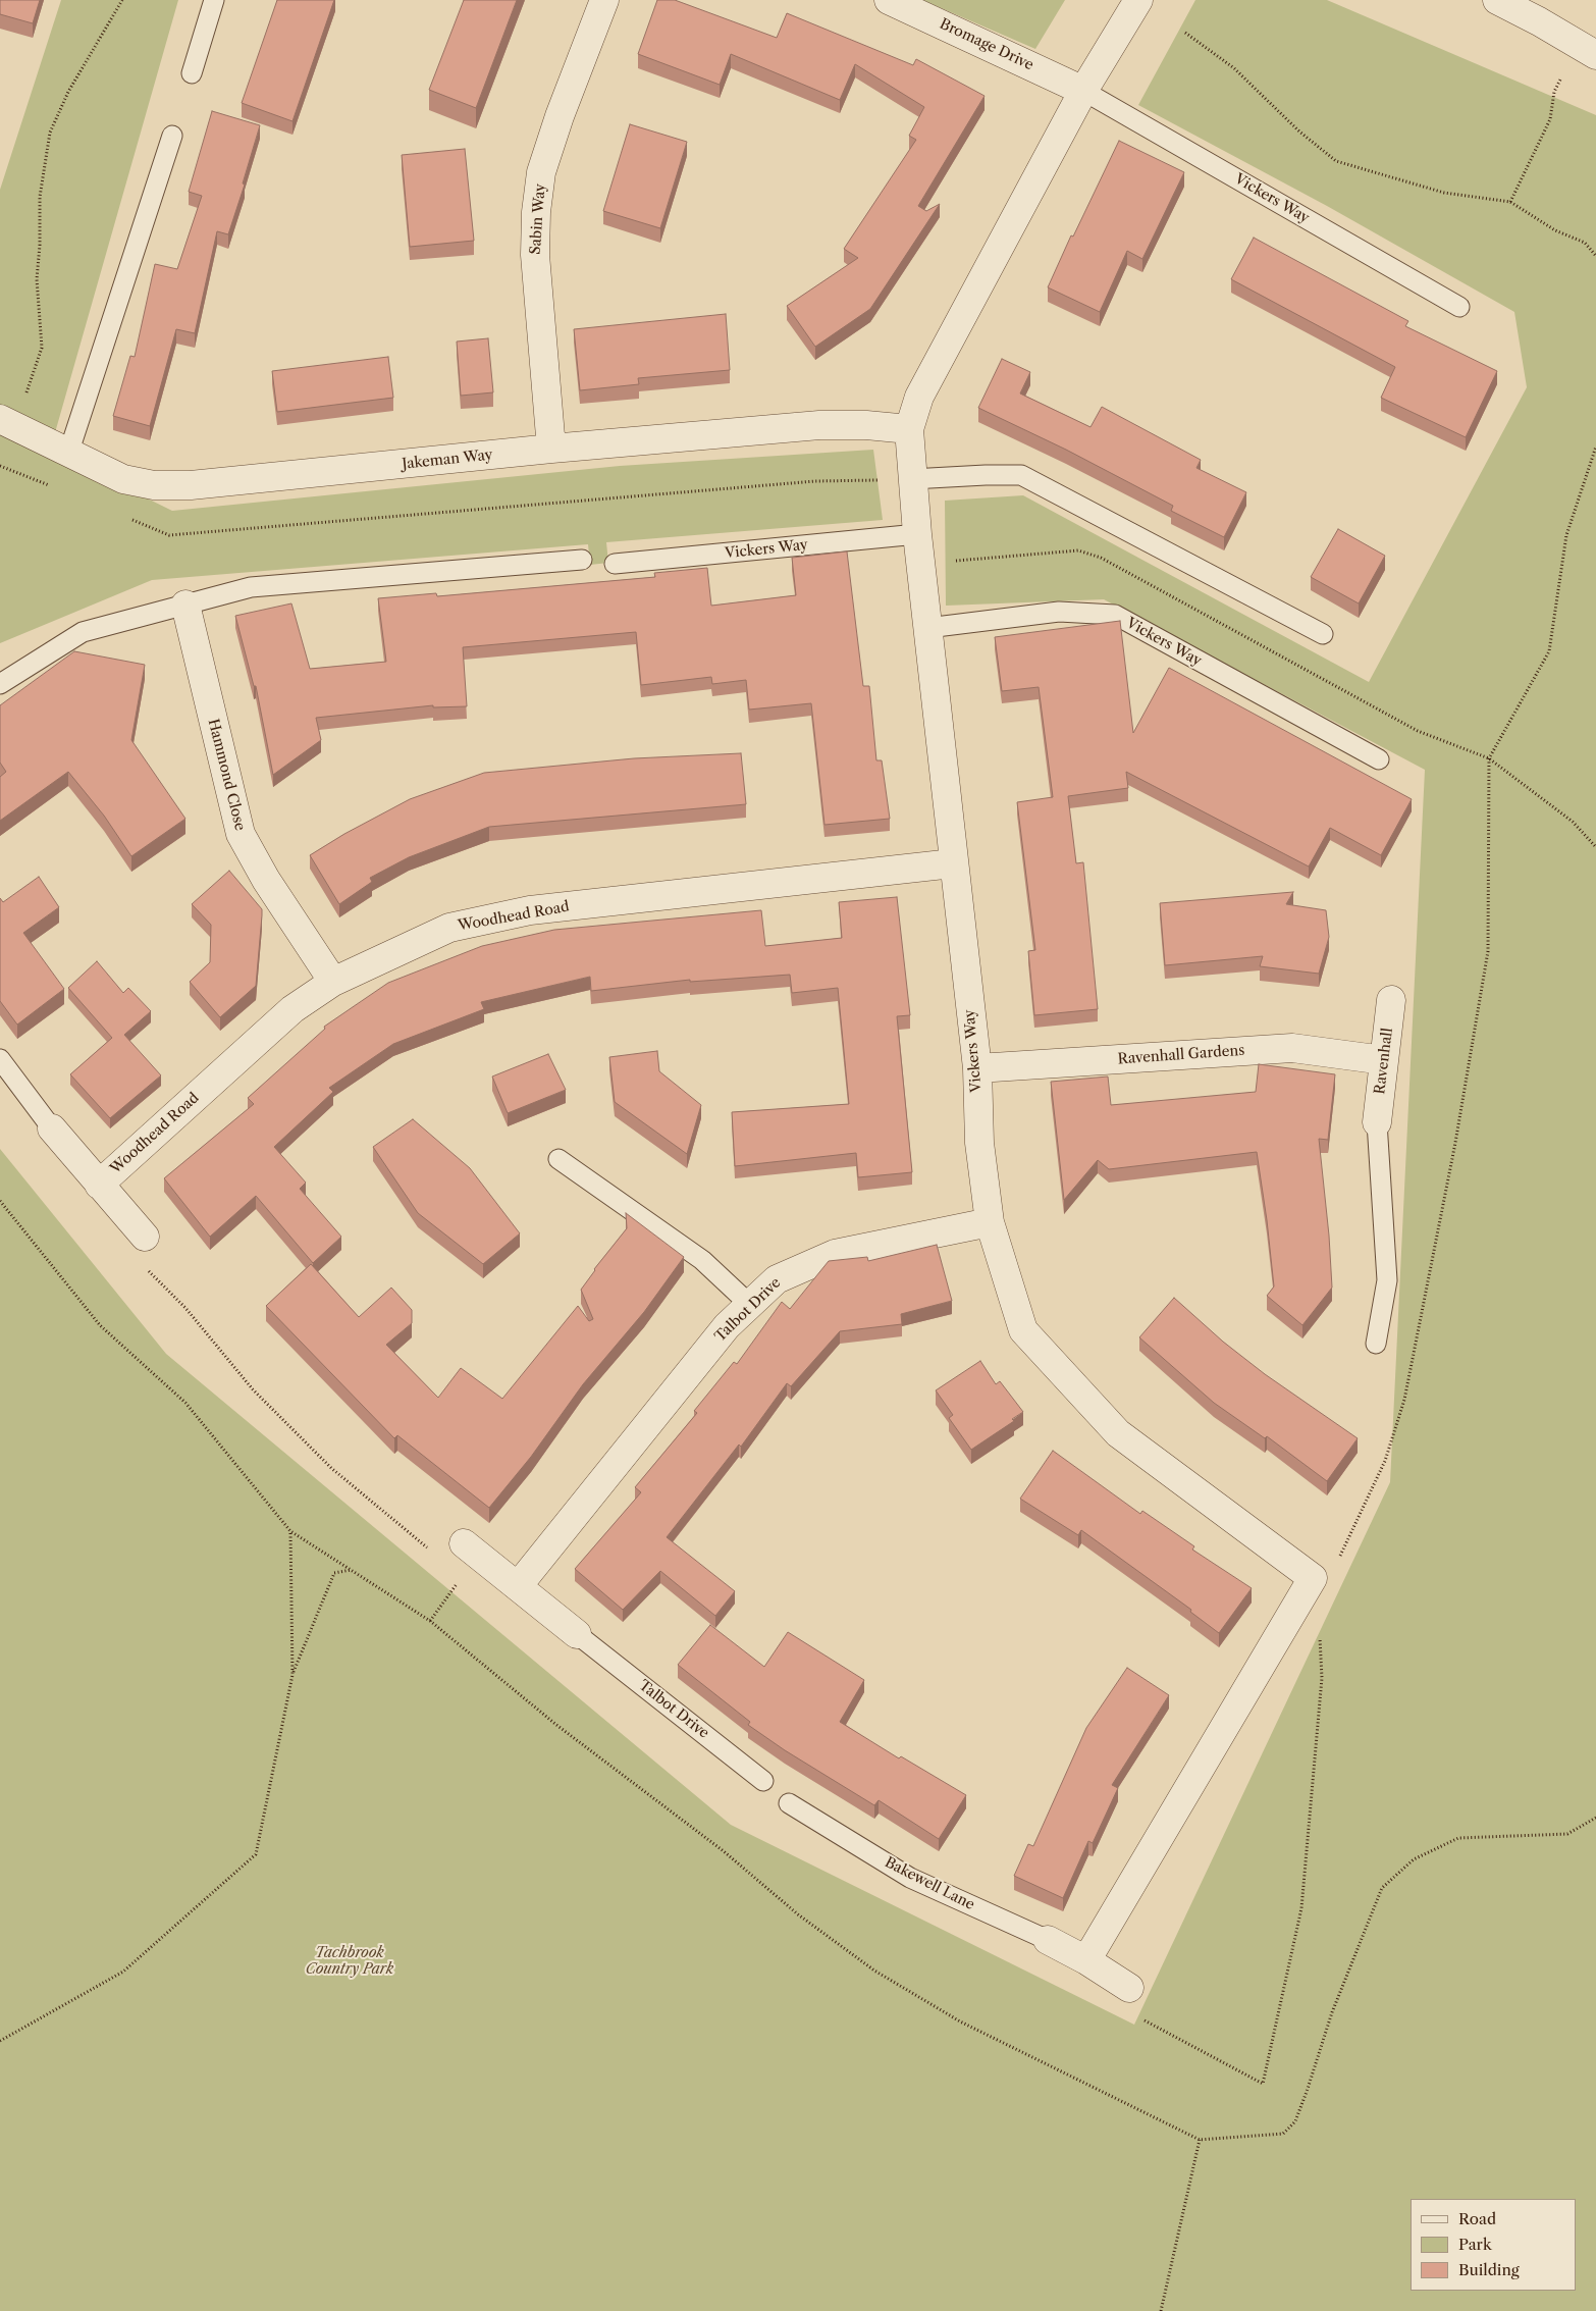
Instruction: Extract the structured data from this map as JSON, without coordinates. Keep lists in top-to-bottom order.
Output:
{
  "streets": {
    "street": [
      "Bromage Drive",
      "Vickers Way",
      "Sabin Way",
      "Jakeman Way",
      "Hammond Close",
      "Woodhead Road",
      "Ravenhall Gardens",
      "Ravenhall",
      "Talbot Drive"
    ],
    "lane": ["Bakewell Lane"]
  },
  "crossings": [
    ["Bromage Drive", "Vickers Way"],
    ["Vickers Way", "Jakeman Way"],
    ["Vickers Way", "Woodhead Road"],
    ["Vickers Way", "Ravenhall Gardens"],
    ["Vickers Way", "Talbot Drive"],
    ["Sabin Way", "Jakeman Way"],
    ["Hammond Close", "Woodhead Road"],
    ["Ravenhall Gardens", "Ravenhall"]
  ],
  "parks": ["Tachbrook Country Park"],
  "legend": ["Road", "Park", "Building"]
}
